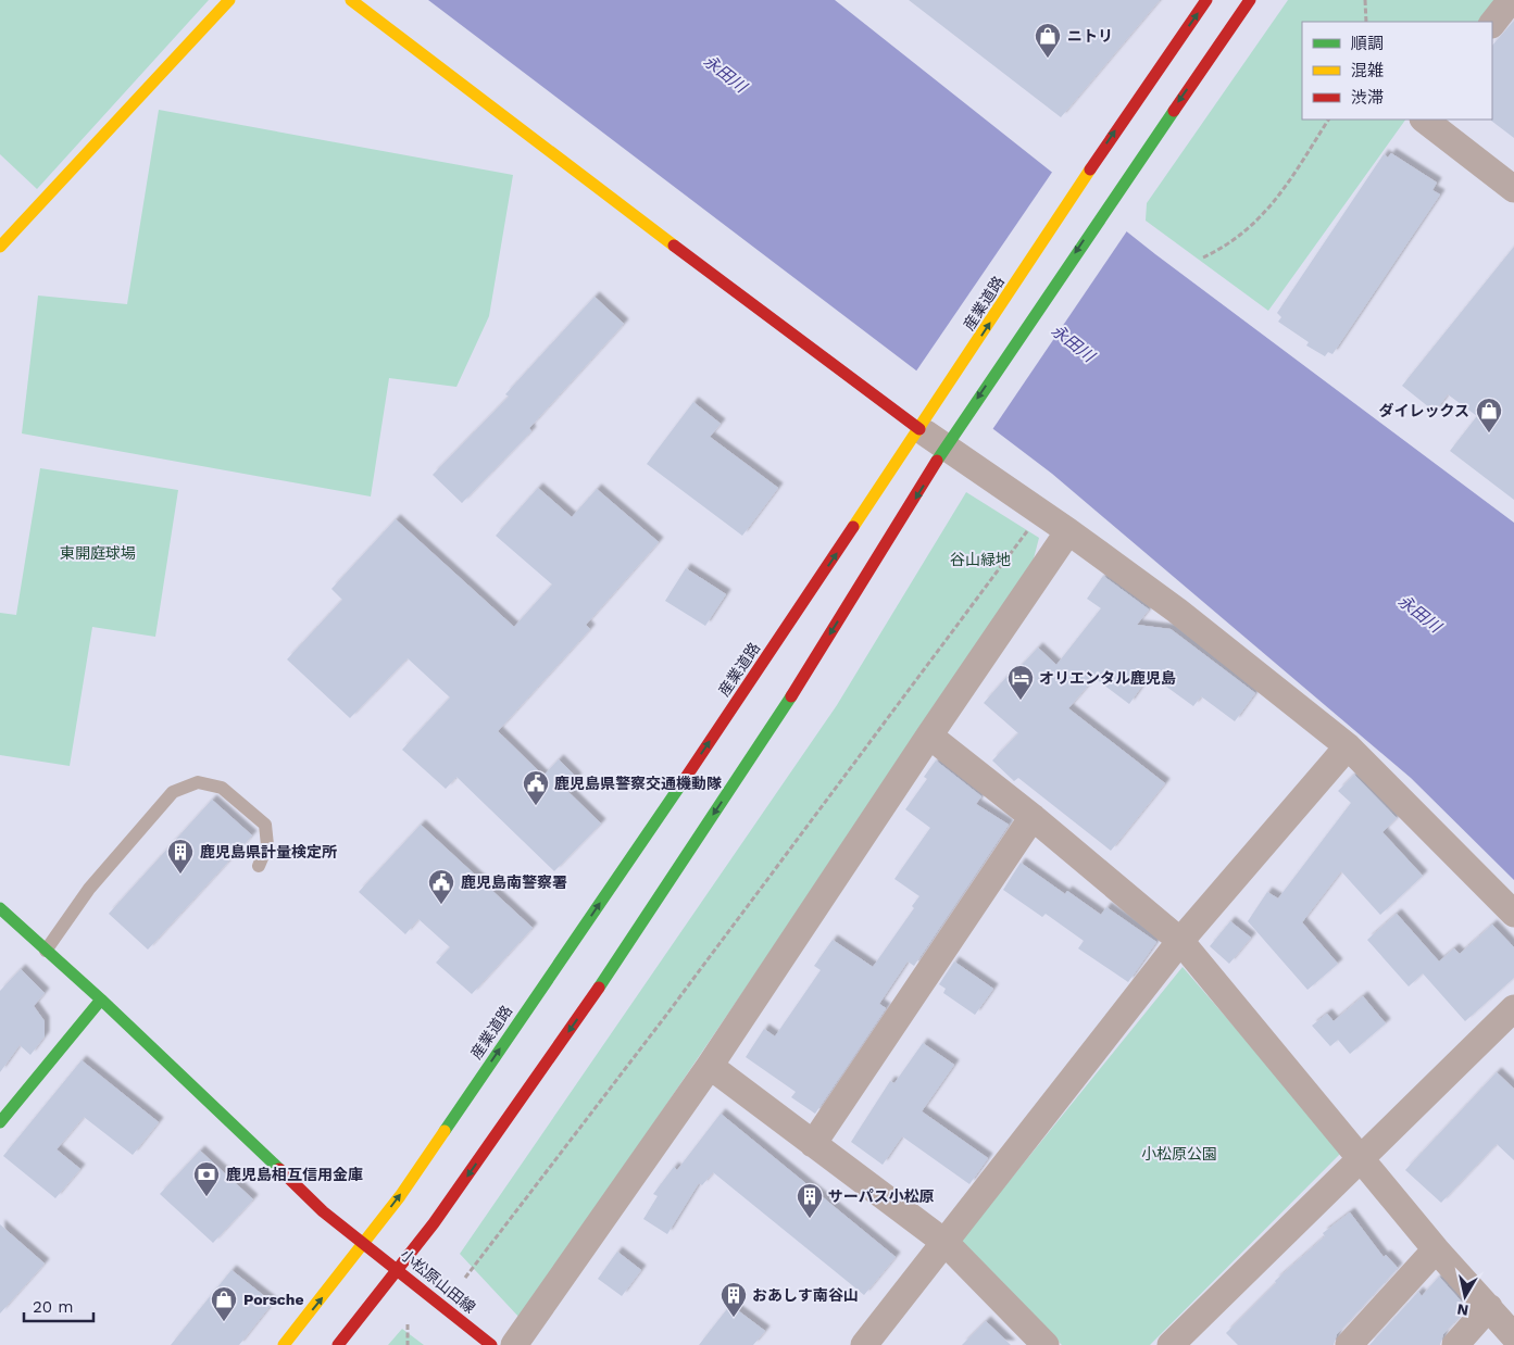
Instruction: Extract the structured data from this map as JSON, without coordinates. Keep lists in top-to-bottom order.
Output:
{
  "streets": {
    "main road": ["産業道路", "小松原山田線"]
  },
  "crossings": [
    ["産業道路", "小松原山田線"]
  ],
  "water": ["永田川"],
  "parks": ["東開庭球場", "谷山緑地", "小松原公園"],
  "places": {
    "shop": ["ニトリ", "ダイレックス", "Porsche"],
    "hotel": ["オリエンタル鹿児島"],
    "public building": ["鹿児島県警察交通機動隊", "鹿児島南警察署"],
    "building": ["鹿児島県計量検定所", "サーパス小松原", "おあしす南谷山"],
    "bank": ["鹿児島相互信用金庫"]
  },
  "legend": ["順調", "混雑", "渋滞"],
  "scale_bar": "20 m",
  "north": "bottom"
}
